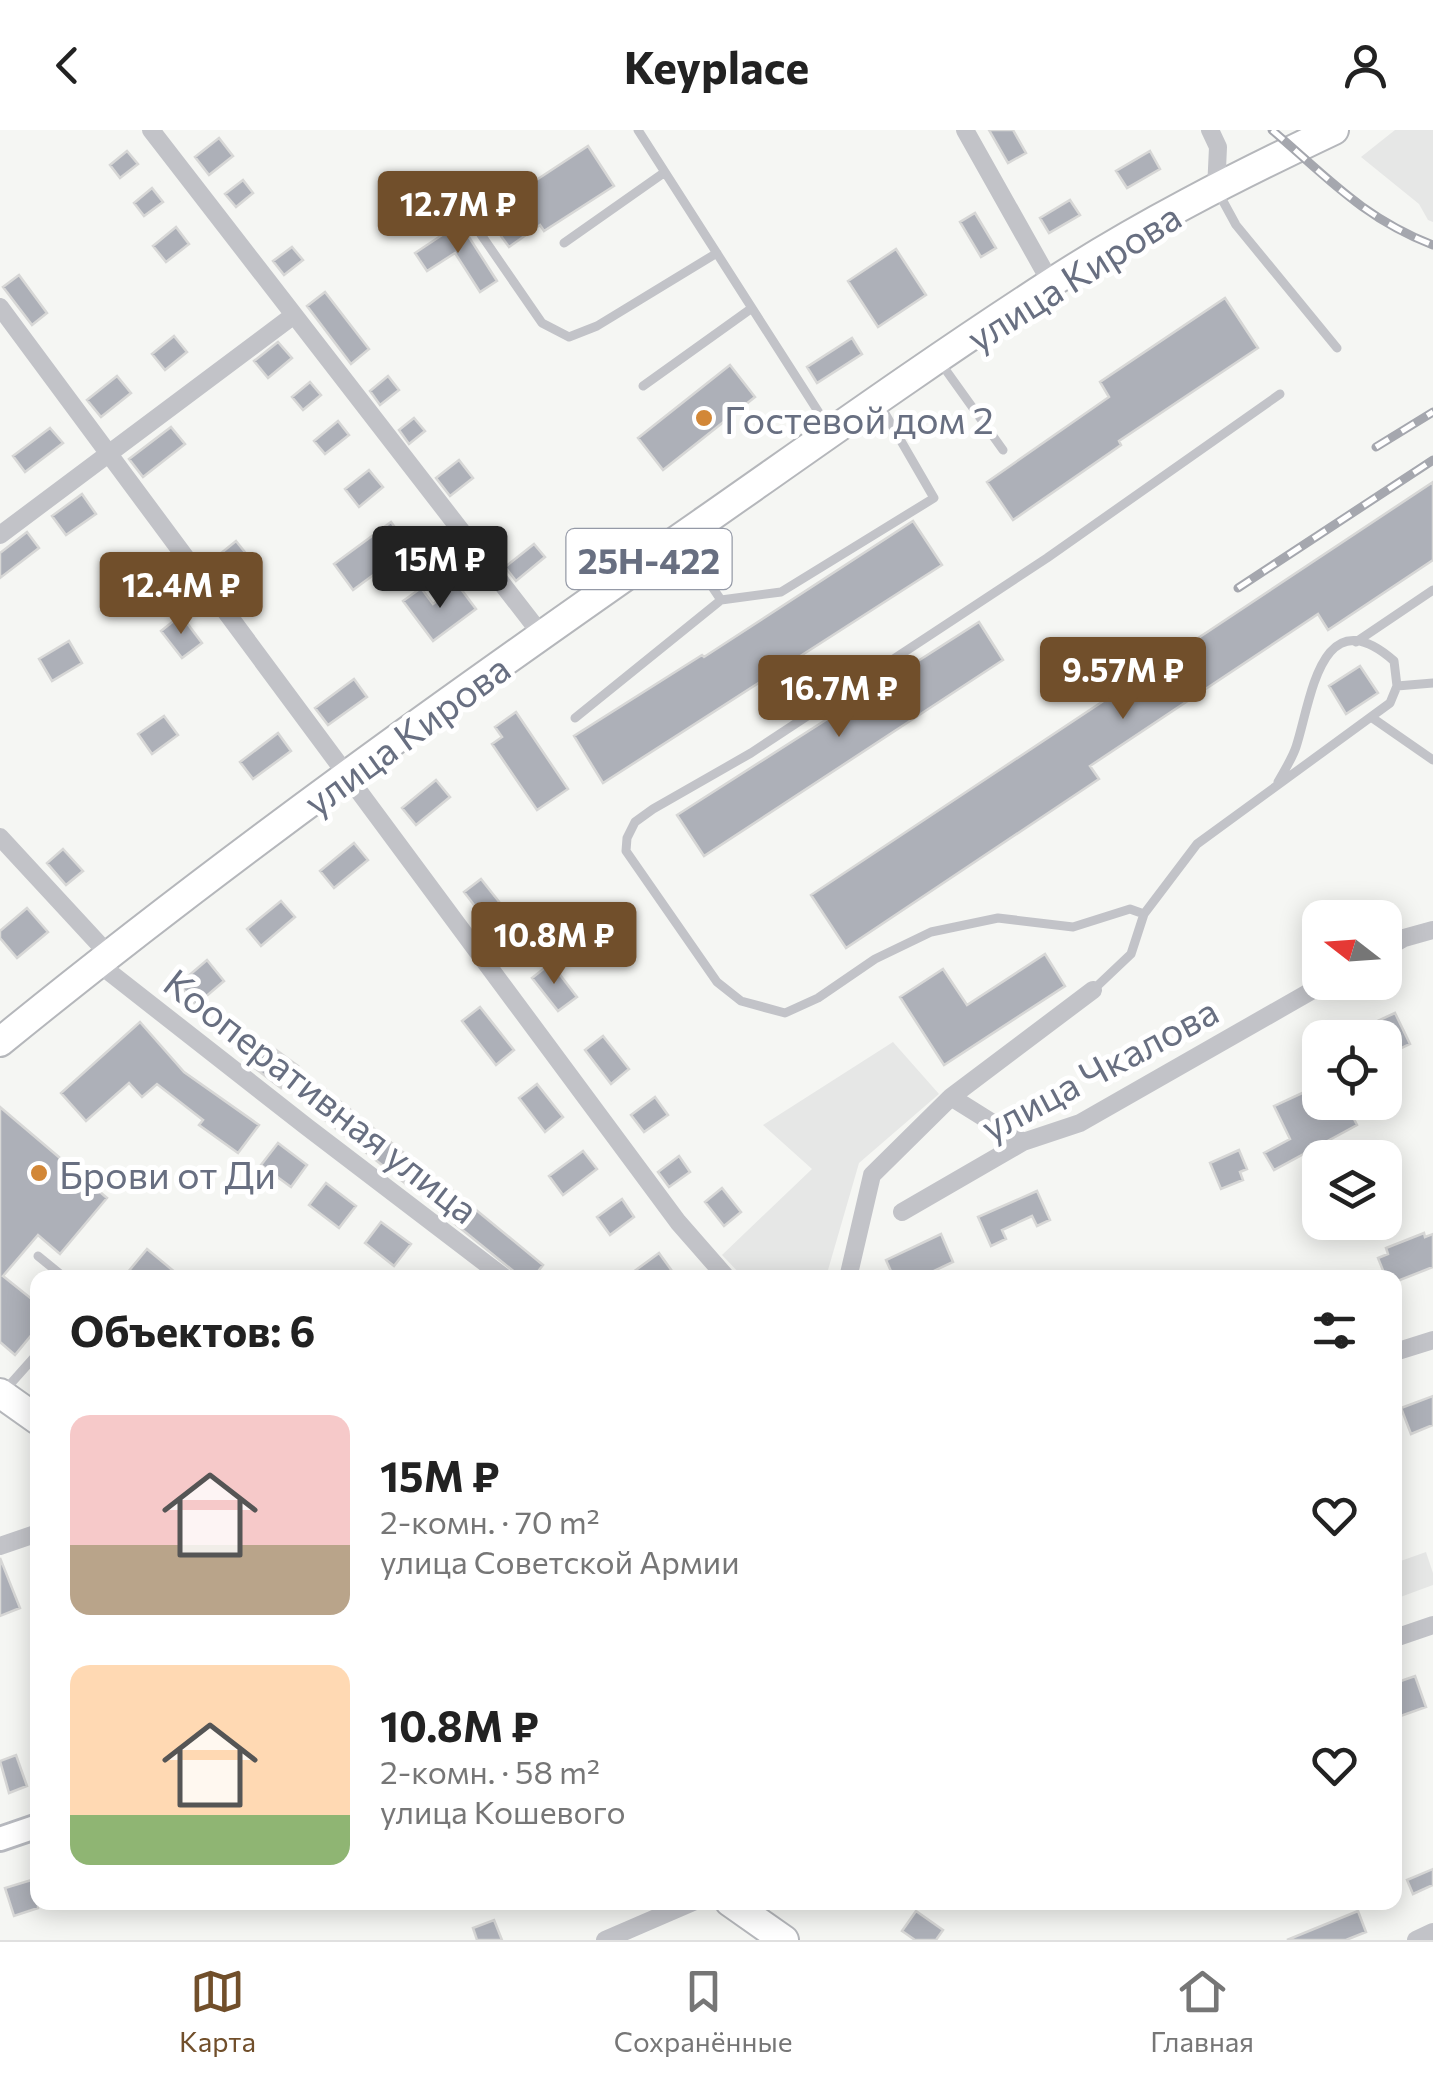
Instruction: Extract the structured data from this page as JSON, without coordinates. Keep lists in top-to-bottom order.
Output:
{
  "streets": {
    "main road": ["улица Кирова", "25Н-422"],
    "street": ["улица Чкалова", "Кооперативная улица"]
  },
  "crossings": [
    ["улица Кирова", "Кооперативная улица"]
  ],
  "places": ["Гостевой дом 2", "Брови от Ди"],
  "north": "left",
  "page": {
    "header": "Keyplace",
    "price": [
      "12.7M ₽",
      "15M ₽",
      "12.4M ₽",
      "9.57M ₽",
      "16.7M ₽",
      "10.8M ₽"
    ],
    "heading": "Объектов: 6",
    "list": [
      {
        "name": "15M ₽",
        "note": "2-комн. · 70 m² · улица Советской Армии"
      },
      {
        "name": "10.8M ₽",
        "note": "2-комн. · 58 m² · улица Кошевого"
      }
    ],
    "tabs": ["Карта", "Сохранённые", "Главная"]
  }
}
